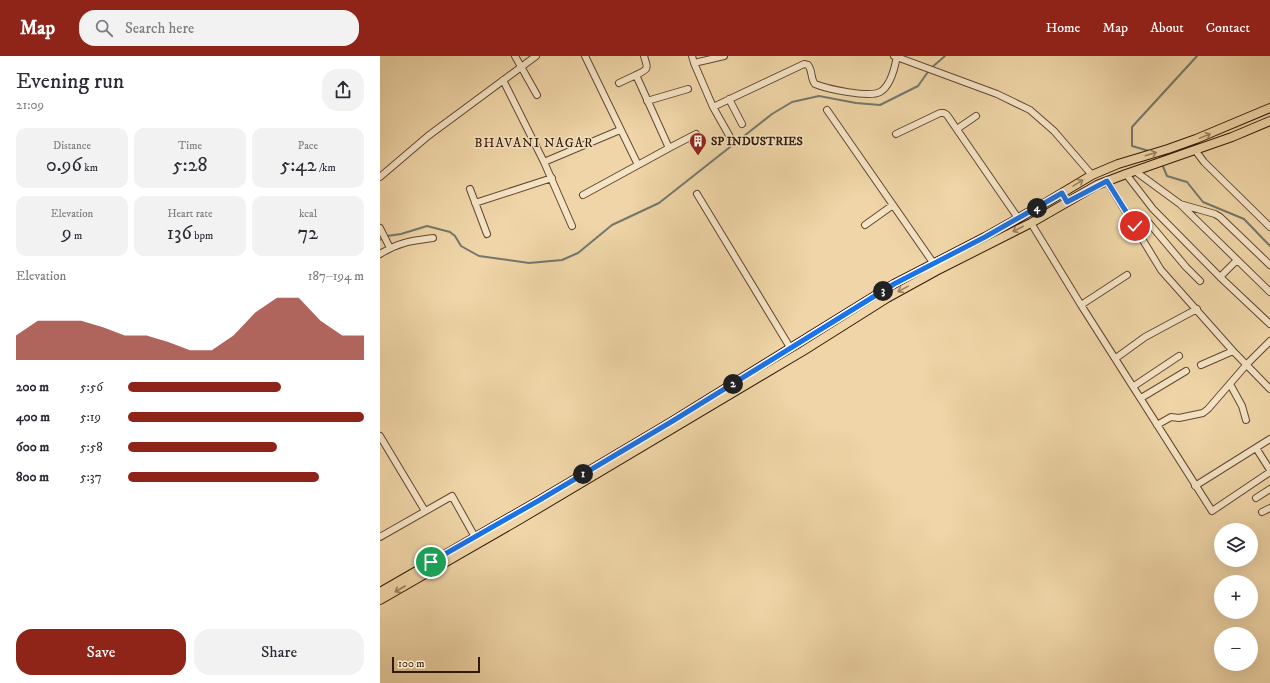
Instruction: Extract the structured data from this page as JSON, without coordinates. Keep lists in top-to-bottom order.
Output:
{
  "districts": ["BHAVANI NAGAR"],
  "places": {
    "building": ["SP INDUSTRIES"]
  },
  "scale_bar": "100 m",
  "page": {
    "header": "Map",
    "search": "Search here",
    "nav": [
      "Home",
      "Map",
      "About",
      "Contact"
    ],
    "heading": ["Evening run", "21:09"],
    "stats": [
      ["Distance", "0.96 km"],
      ["Time", "5:28"],
      ["Pace", "5:42 /km"],
      ["Elevation", "9 m"],
      ["Heart rate", "136 bpm"],
      ["kcal", "72"]
    ],
    "pins": [
      "4",
      "3",
      "2",
      "1"
    ],
    "chart": ["Elevation", "187–194 m"],
    "list": [
      {
        "name": "200 m",
        "note": "5:56"
      },
      {
        "name": "400 m",
        "note": "5:19"
      },
      {
        "name": "600 m",
        "note": "5:58"
      },
      {
        "name": "800 m",
        "note": "5:37"
      }
    ],
    "map_buttons": ["+", "−"],
    "buttons": ["Save", "Share"],
    "scale": "100 m"
  }
}
